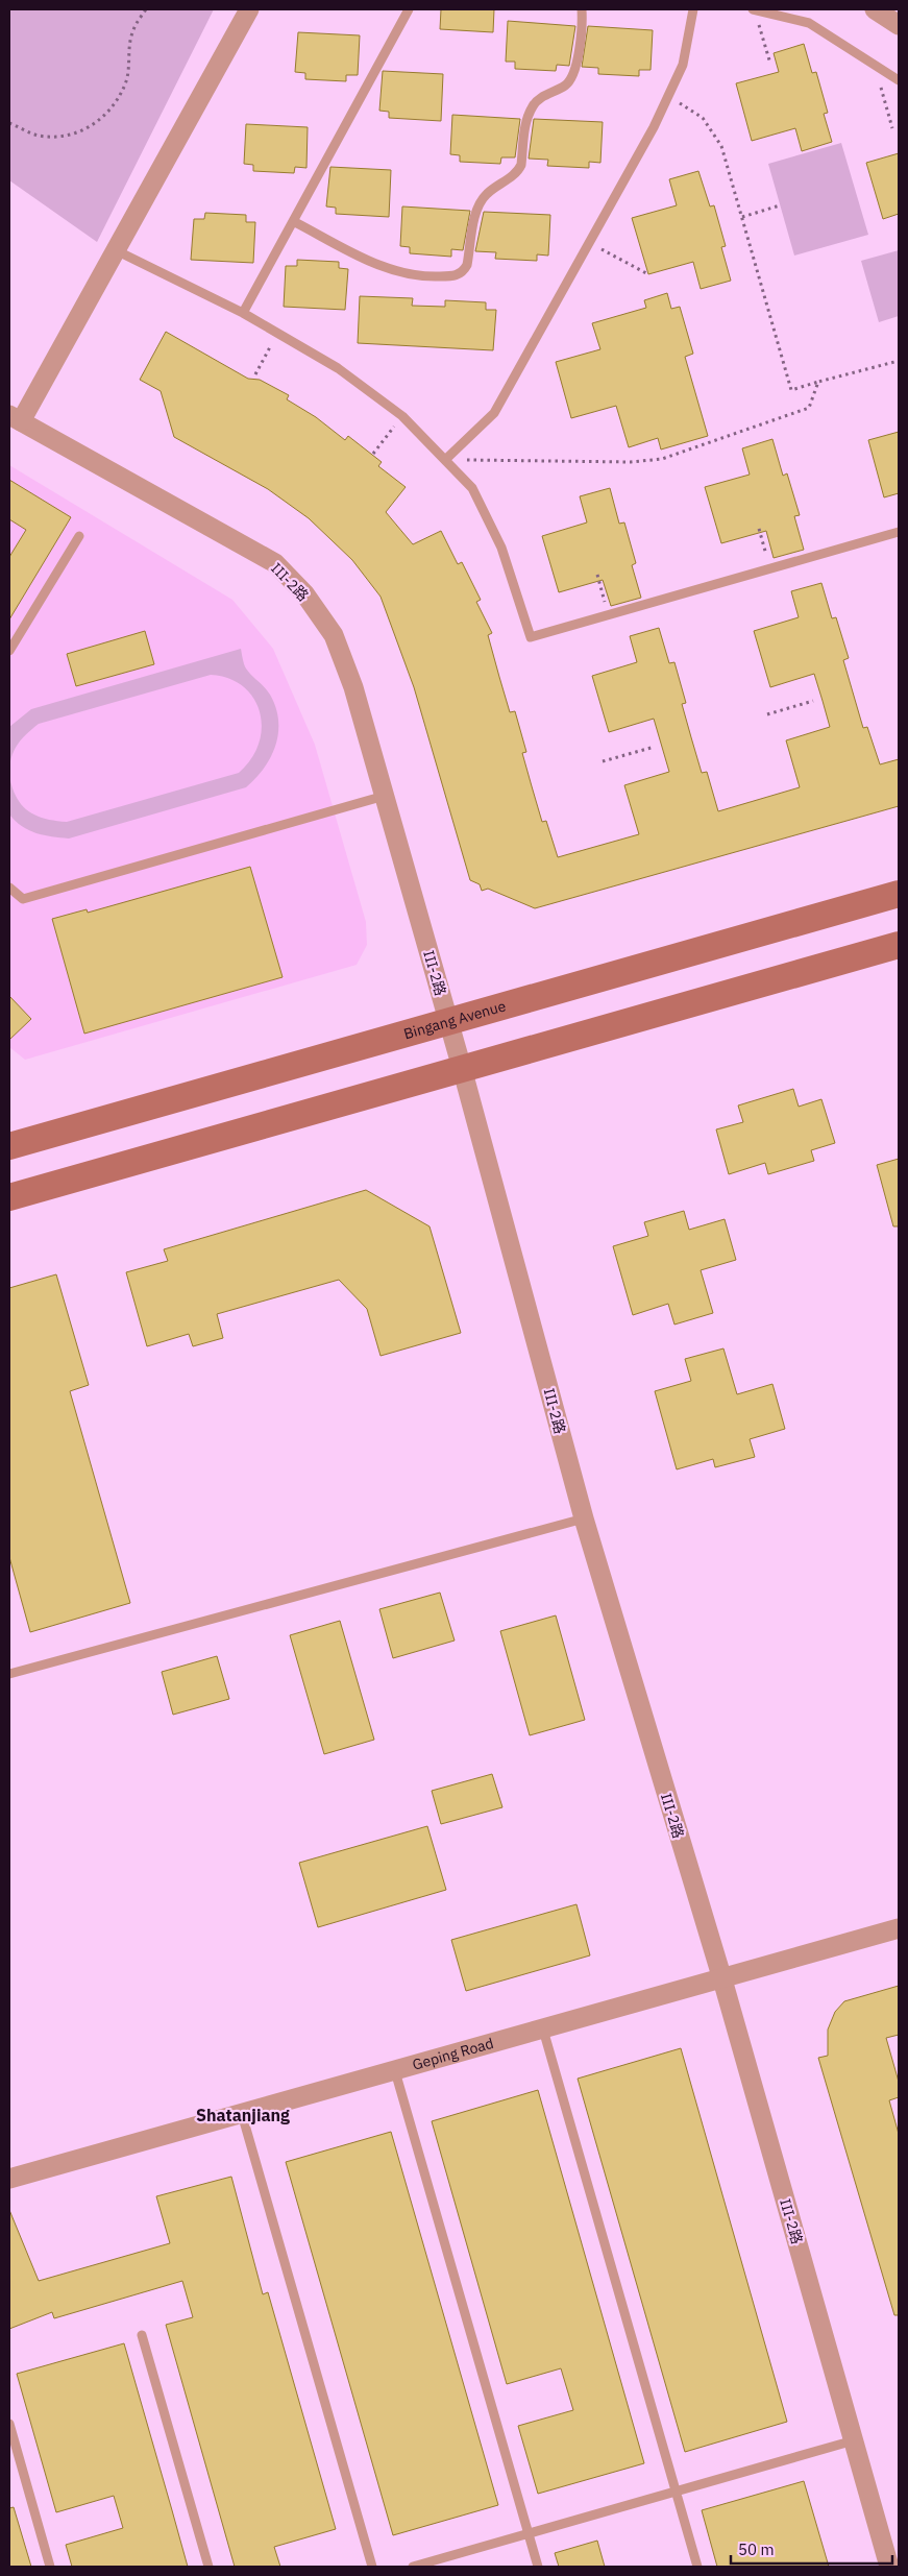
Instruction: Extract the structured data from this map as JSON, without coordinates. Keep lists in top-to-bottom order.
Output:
{
  "streets": {
    "main road": ["Bingang Avenue"],
    "street": ["III-2路", "Geping Road"]
  },
  "crossings": [
    ["III-2路", "Bingang Avenue"],
    ["III-2路", "Geping Road"]
  ],
  "districts": ["Shatanjiang"],
  "scale_bar": "50 m"
}
